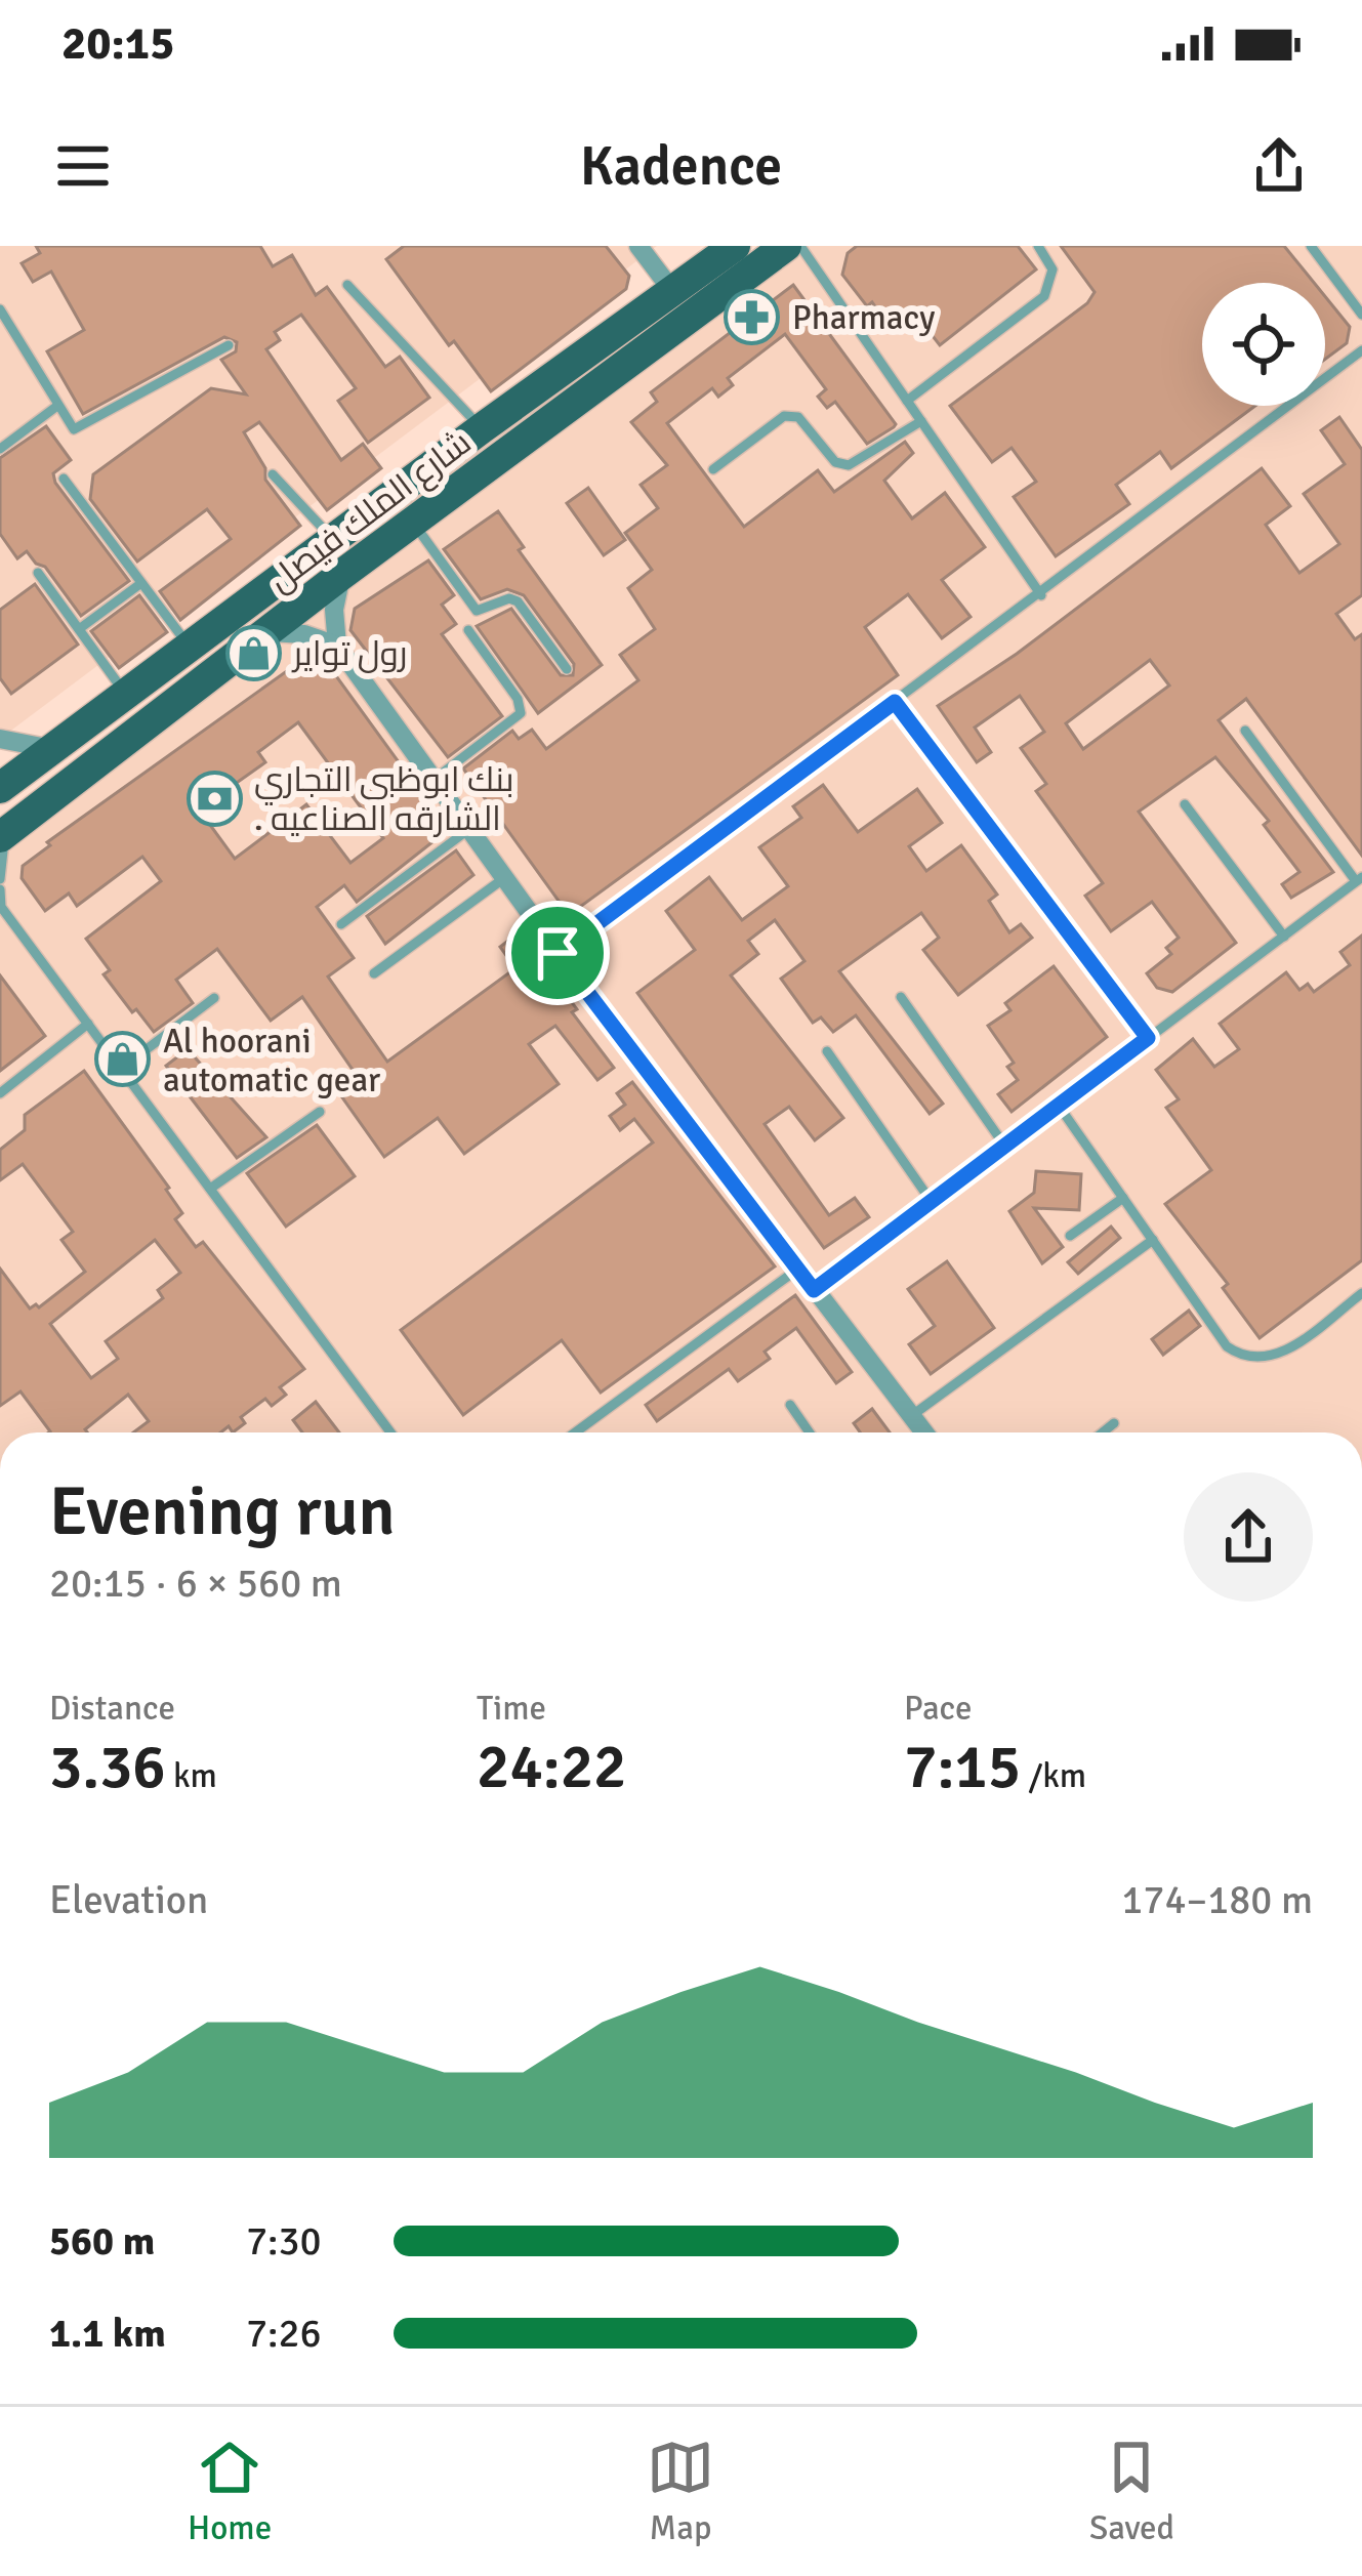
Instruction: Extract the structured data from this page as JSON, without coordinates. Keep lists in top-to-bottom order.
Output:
{
  "streets": {
    "main road": ["شارع الملك فيصل"]
  },
  "places": {
    "pharmacy": ["Pharmacy"],
    "shop": ["رول تواير", "Al hoorani automatic gear"],
    "bank": ["بنك ابوظبي التجاري . الشارقه الصناعيه"]
  },
  "page": {
    "status": "20:15",
    "header": "Kadence",
    "heading": ["Evening run", "20:15 · 6 × 560 m"],
    "stats": [
      ["Distance", "3.36 km"],
      ["Time", "24:22"],
      ["Pace", "7:15 /km"]
    ],
    "chart": ["Elevation", "174–180 m"],
    "list": [
      {
        "name": "560 m",
        "note": "7:30"
      },
      {
        "name": "1.1 km",
        "note": "7:26"
      }
    ],
    "tabs": ["Home", "Map", "Saved"]
  }
}
